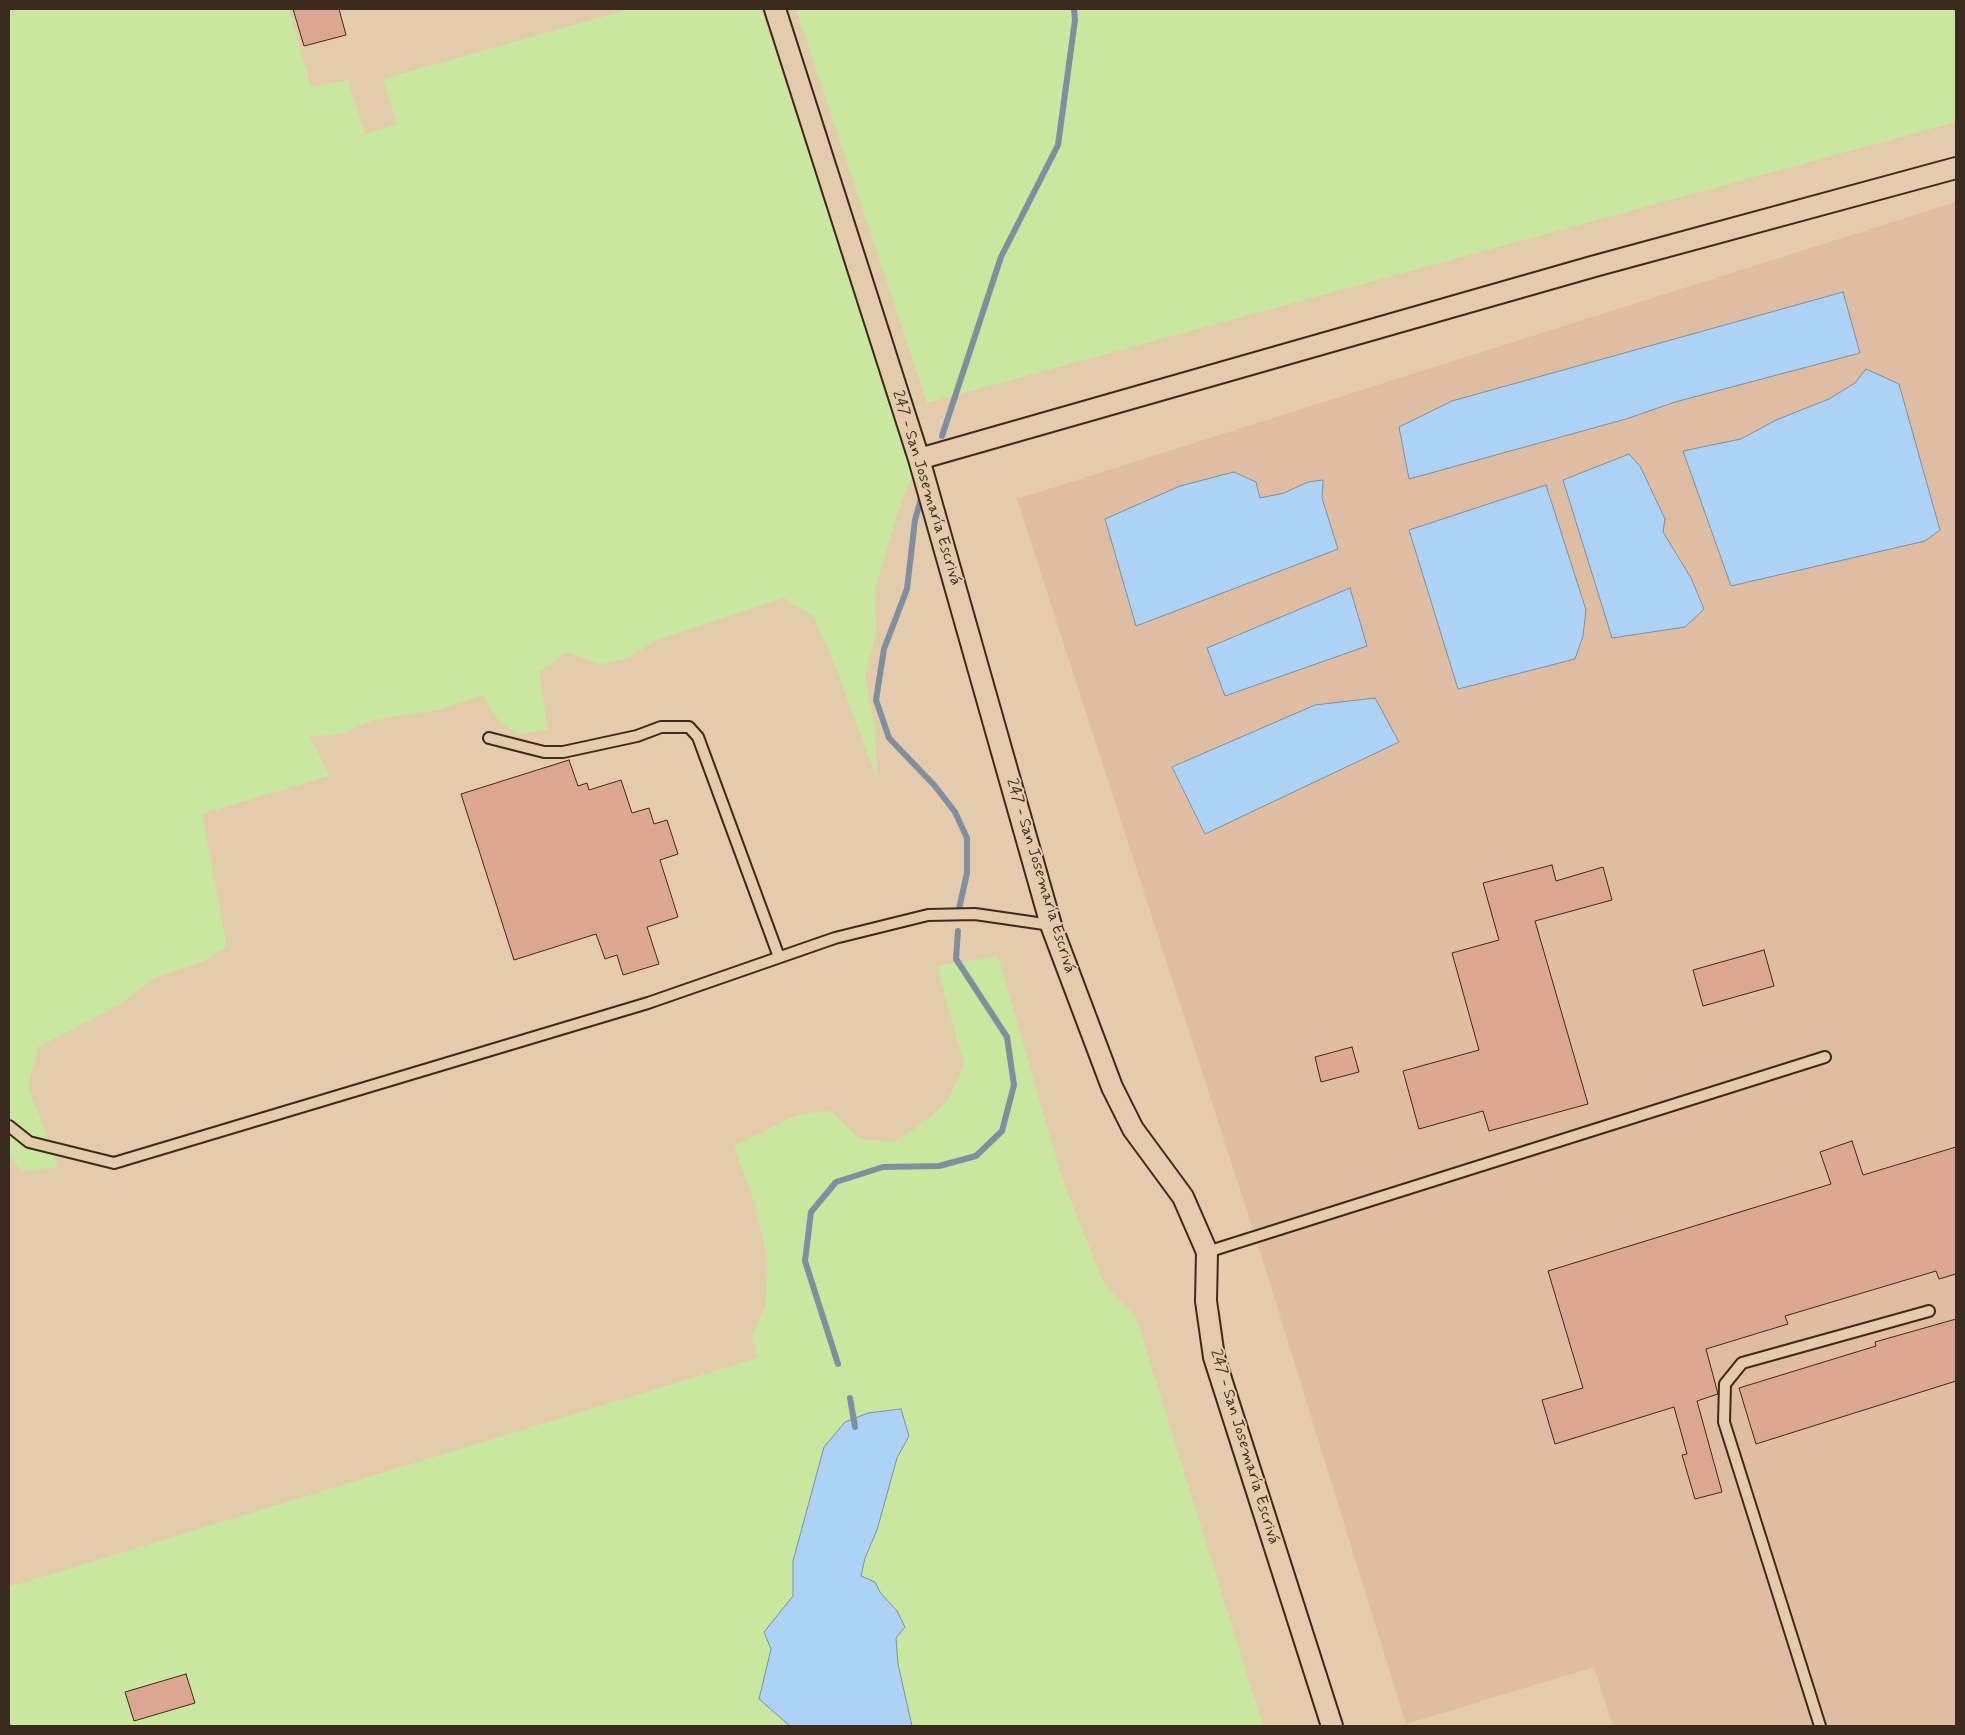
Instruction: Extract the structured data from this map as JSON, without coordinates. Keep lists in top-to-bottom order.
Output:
{
  "streets": {
    "street": ["247 - San Josemaría Escrivá"]
  }
}
